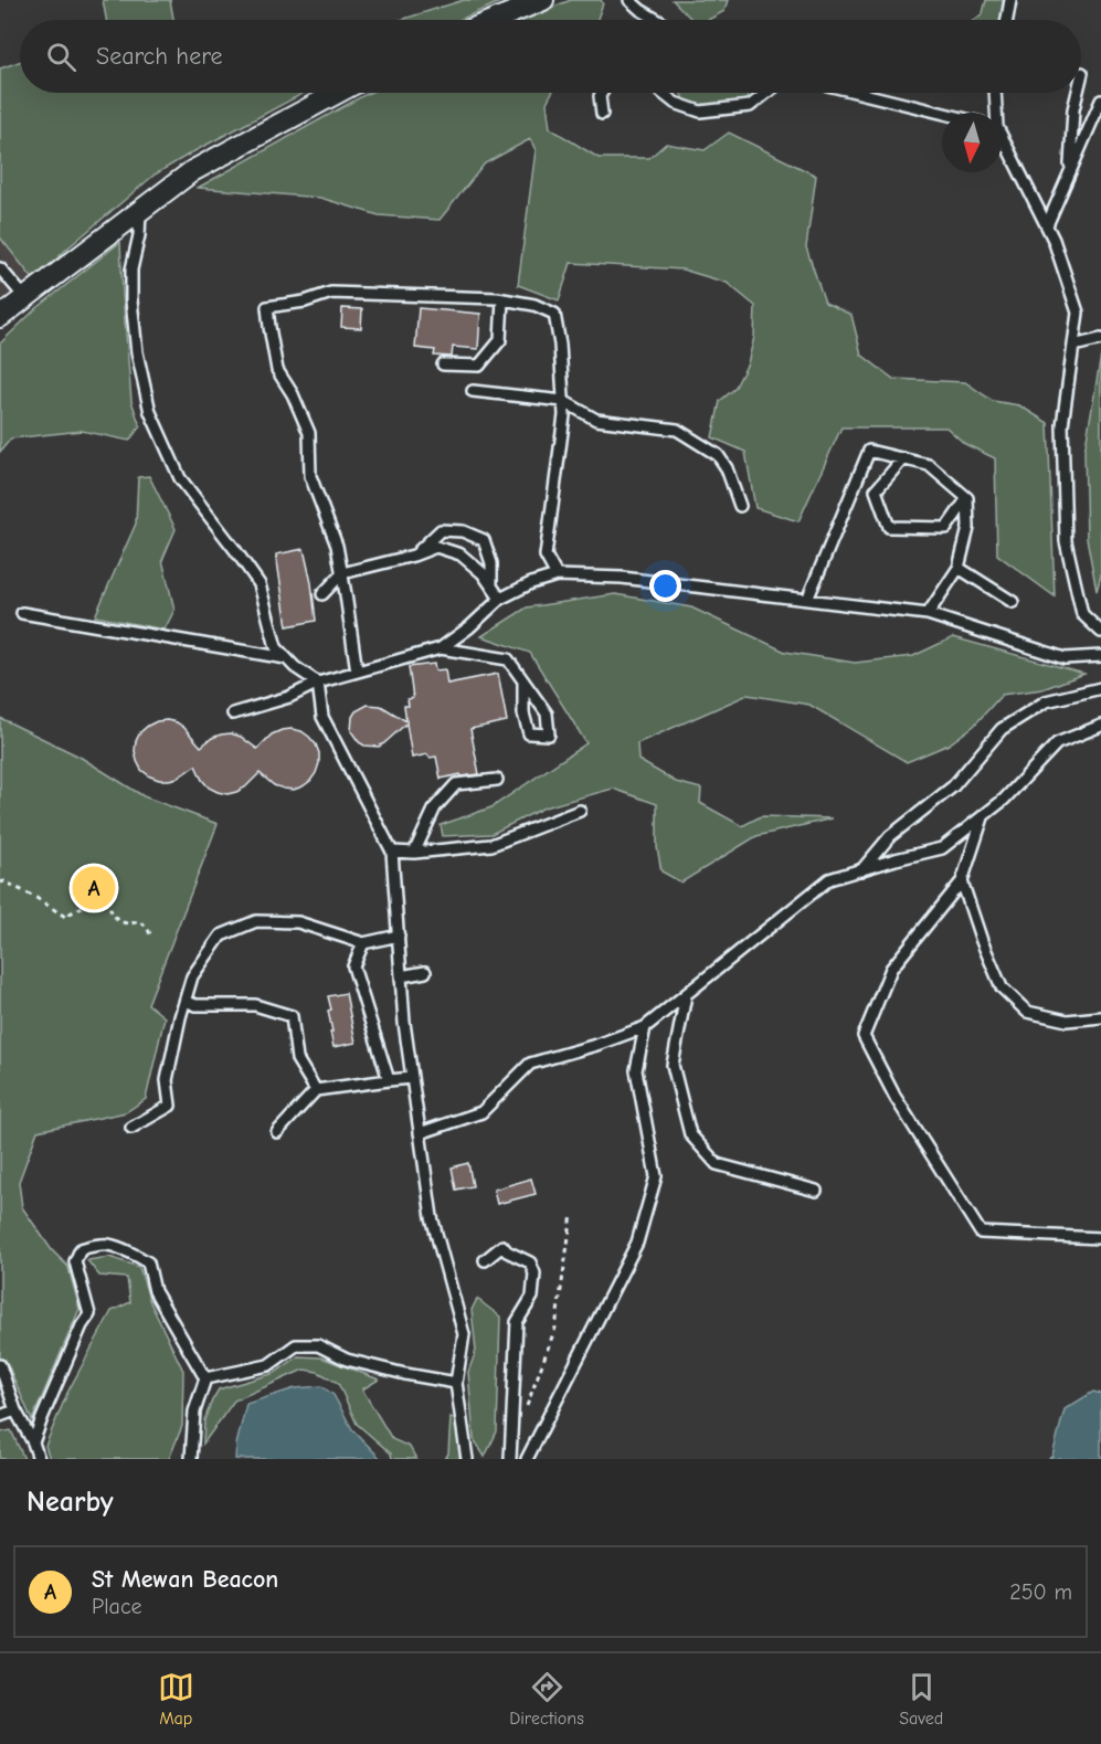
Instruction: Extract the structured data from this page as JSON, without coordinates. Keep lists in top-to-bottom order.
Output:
{
  "north": "bottom",
  "page": {
    "search": "Search here",
    "pins": "A",
    "heading": "Nearby",
    "list": [
      {
        "mark": "A",
        "name": "St Mewan Beacon",
        "note": "Place",
        "value": "250 m"
      }
    ],
    "nav": ["Map", "Directions", "Saved"]
  }
}
